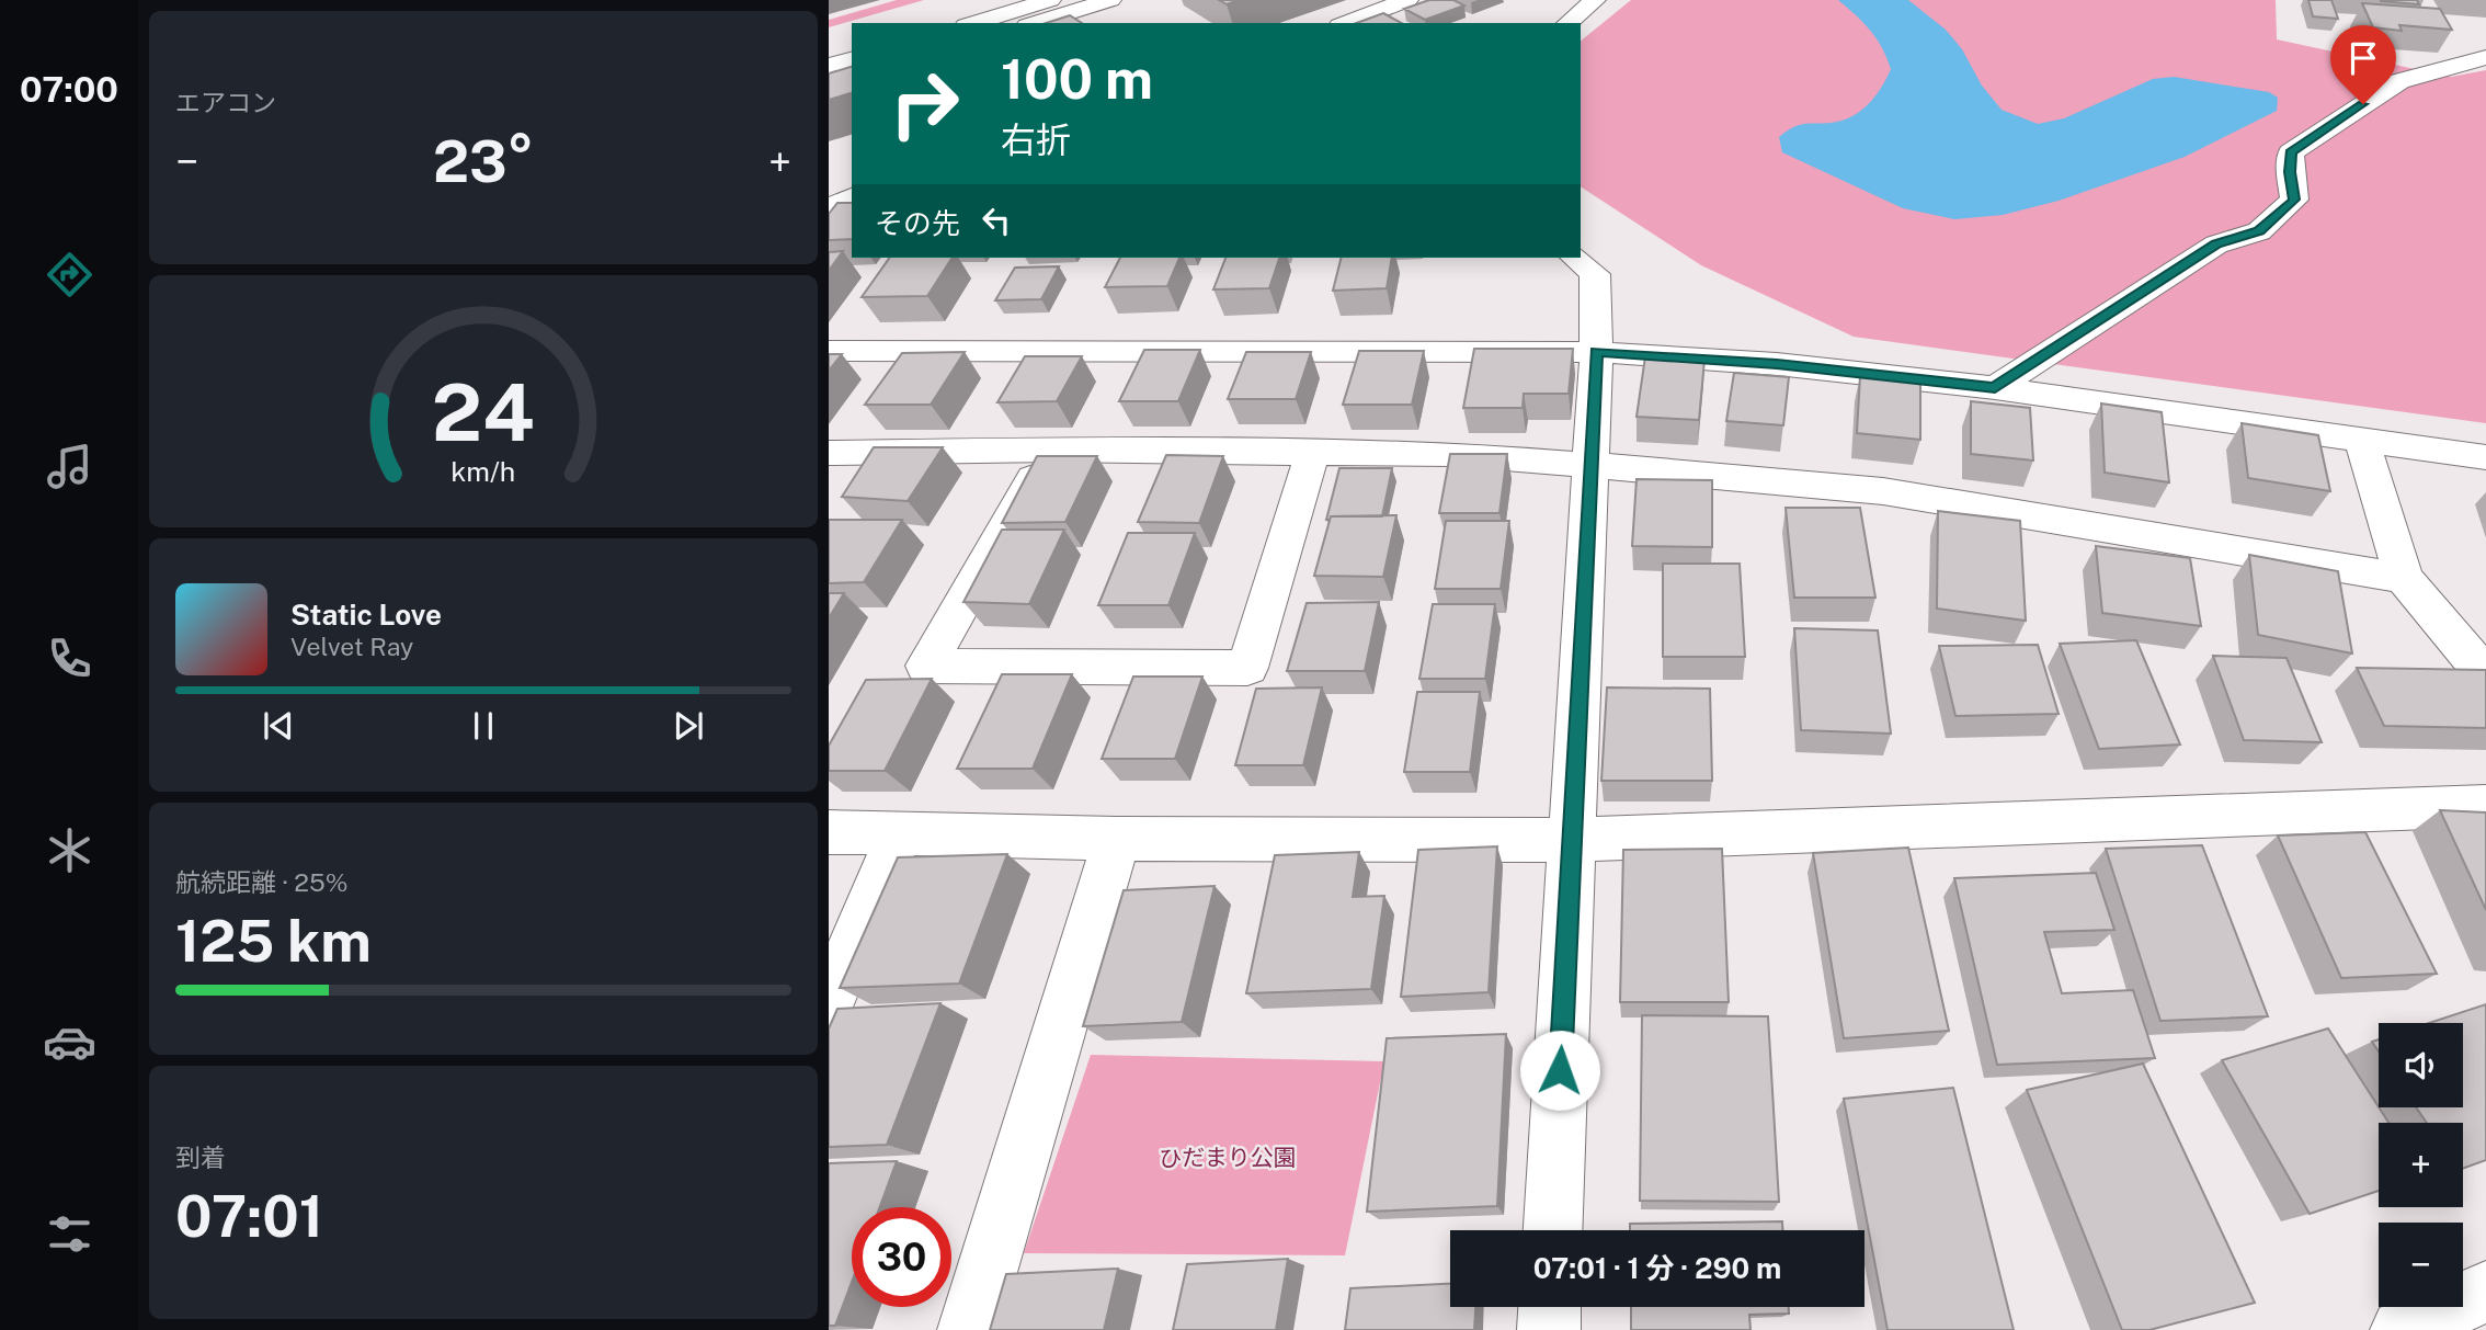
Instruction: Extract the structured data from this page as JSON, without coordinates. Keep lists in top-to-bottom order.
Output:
{
  "parks": ["ひだまり公園"],
  "page": {
    "tabs": "07:00",
    "tile": [
      "エアコン",
      ["航続距離 · 25%", "125 km"],
      ["到着", "07:01"]
    ],
    "turn": ["100 m", "右折"],
    "heat": ["−", "23°", "+"],
    "then": "その先",
    "song": ["Static Love", "Velvet Ray"],
    "map_buttons": ["+", "−"],
    "limit": "30",
    "trip": "07:01 · 1 分 · 290 m",
    "gauge": ["24", "km/h"]
  }
}
